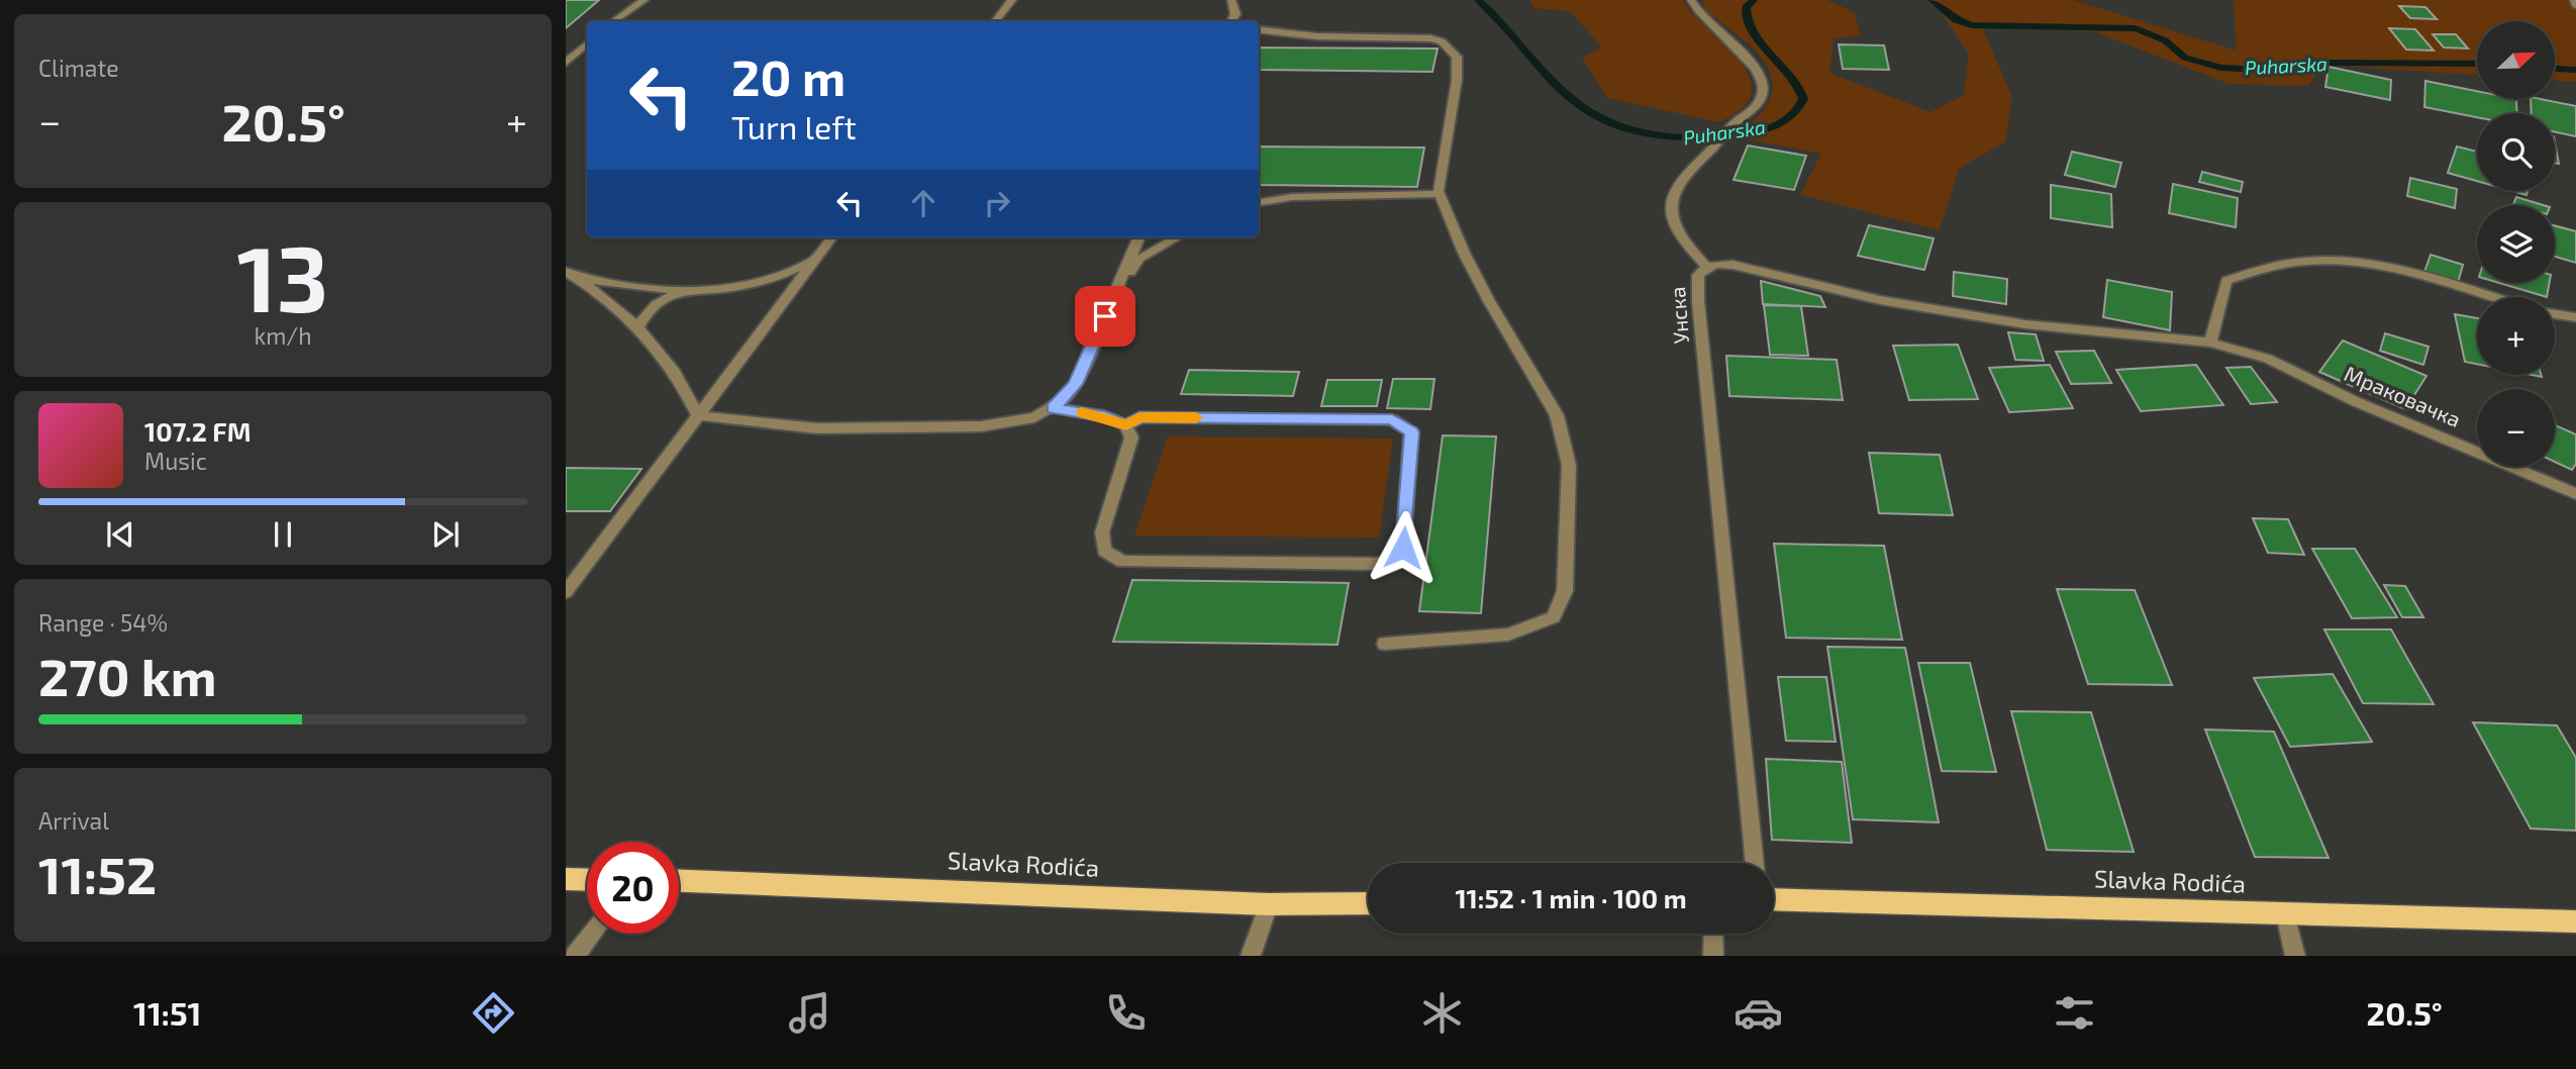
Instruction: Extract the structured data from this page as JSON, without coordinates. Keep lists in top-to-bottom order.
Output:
{
  "streets": {
    "main road": ["Slavka Rodića"],
    "street": ["Унска", "Мраковачка"]
  },
  "crossings": [
    ["Унска", "Мраковачка"]
  ],
  "water": ["Puharska"],
  "north": "top right",
  "page": {
    "tile": [
      "Climate",
      ["13", "km/h"],
      ["Range · 54%", "270 km"],
      ["Arrival", "11:52"]
    ],
    "map_buttons": ["+", "−"],
    "turn": ["20 m", "Turn left"],
    "heat": ["−", "20.5°", "+"],
    "song": ["107.2 FM", "Music"],
    "limit": "20",
    "trip": "11:52 · 1 min · 100 m",
    "tabs": ["11:51", "20.5°"]
  }
}
